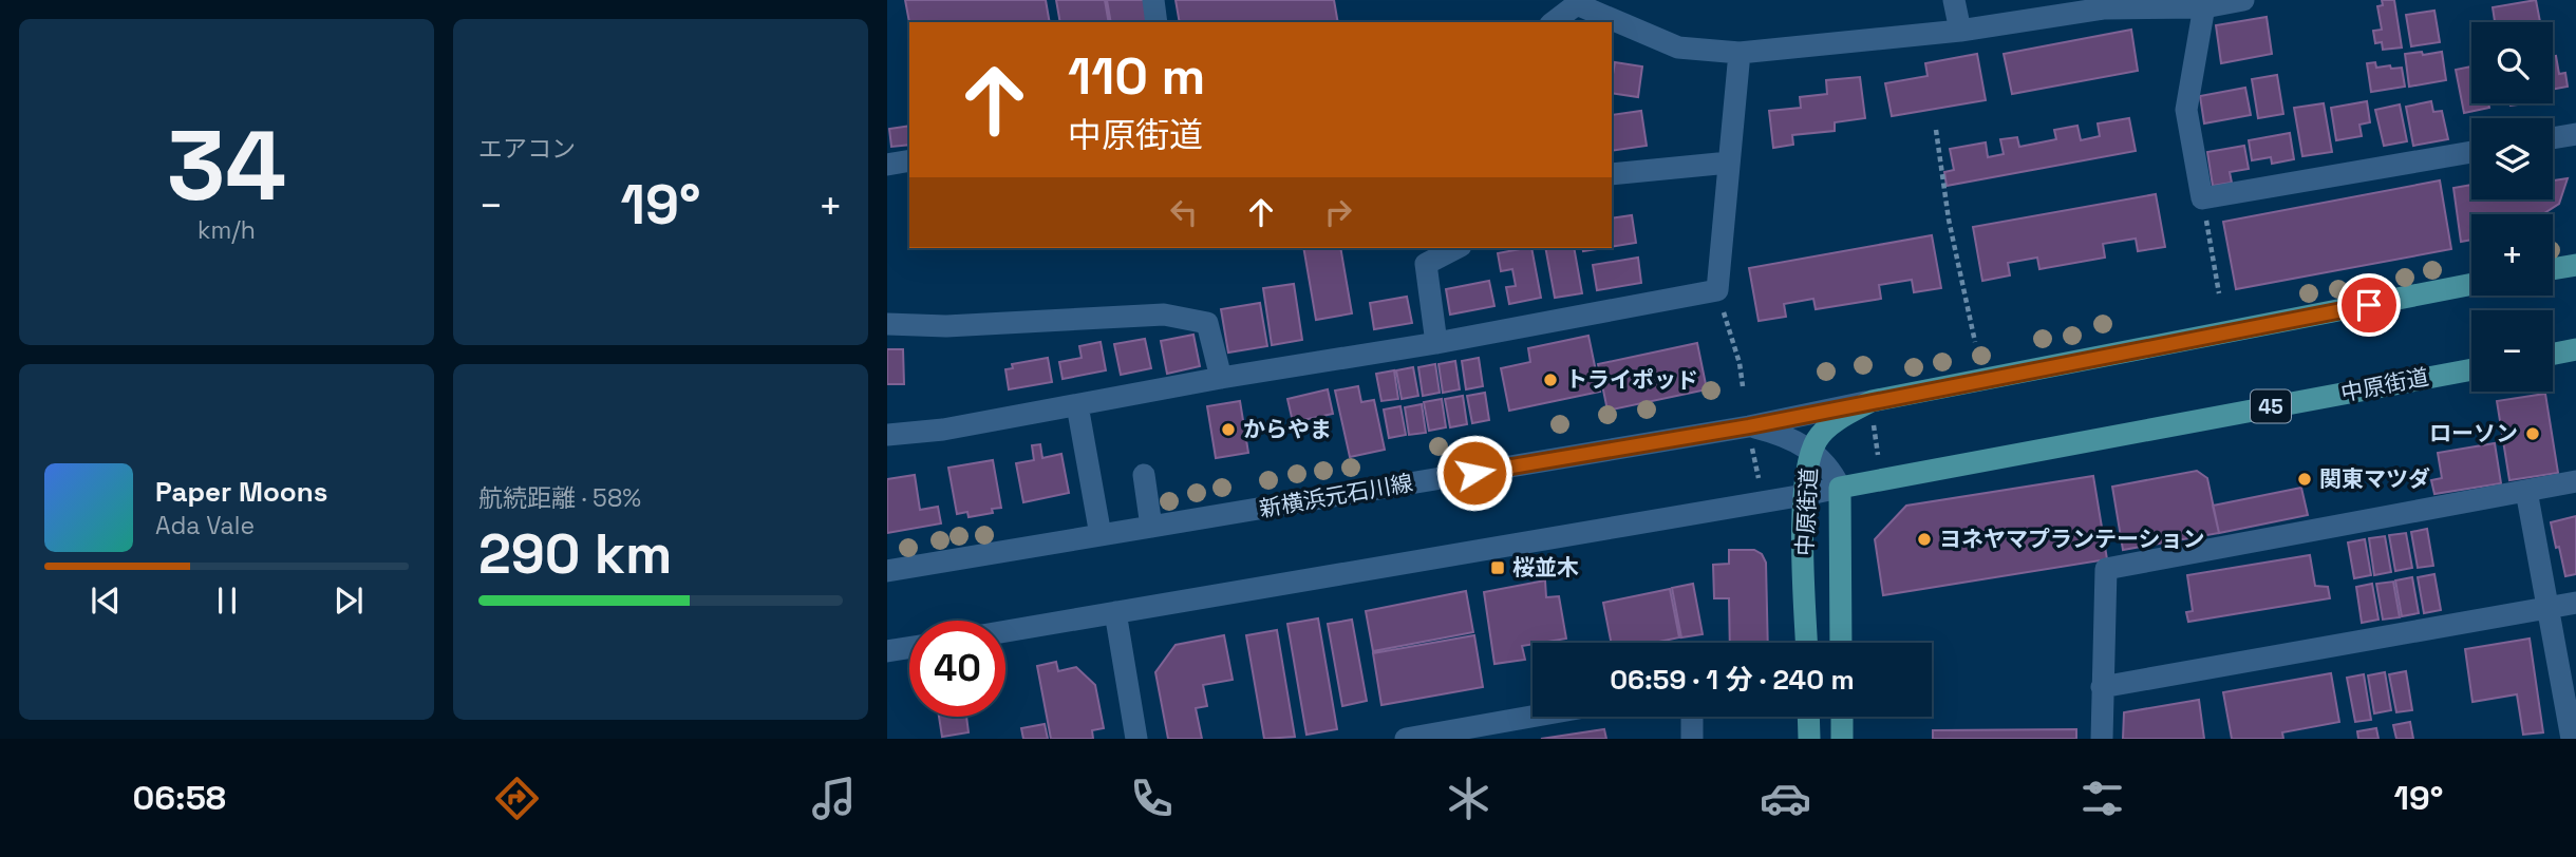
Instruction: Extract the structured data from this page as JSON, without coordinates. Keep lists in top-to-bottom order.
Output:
{
  "streets": {
    "main road": ["中原街道", "45"],
    "street": ["新横浜元石川線"]
  },
  "crossings": [
    ["中原街道", "新横浜元石川線"]
  ],
  "places": {
    "other": [
      "トライポッド",
      "からやま",
      "ローソン",
      "関東マツダ",
      "ヨネヤマプランテーション"
    ],
    "transit": ["桜並木"]
  },
  "page": {
    "tile": [
      ["34", "km/h"],
      "エアコン",
      ["航続距離 · 58%", "290 km"]
    ],
    "map_buttons": ["+", "−"],
    "turn": ["110 m", "中原街道"],
    "heat": ["−", "19°", "+"],
    "song": ["Paper Moons", "Ada Vale"],
    "limit": "40",
    "trip": "06:59 · 1 分 · 240 m",
    "tabs": ["06:58", "19°"]
  }
}
